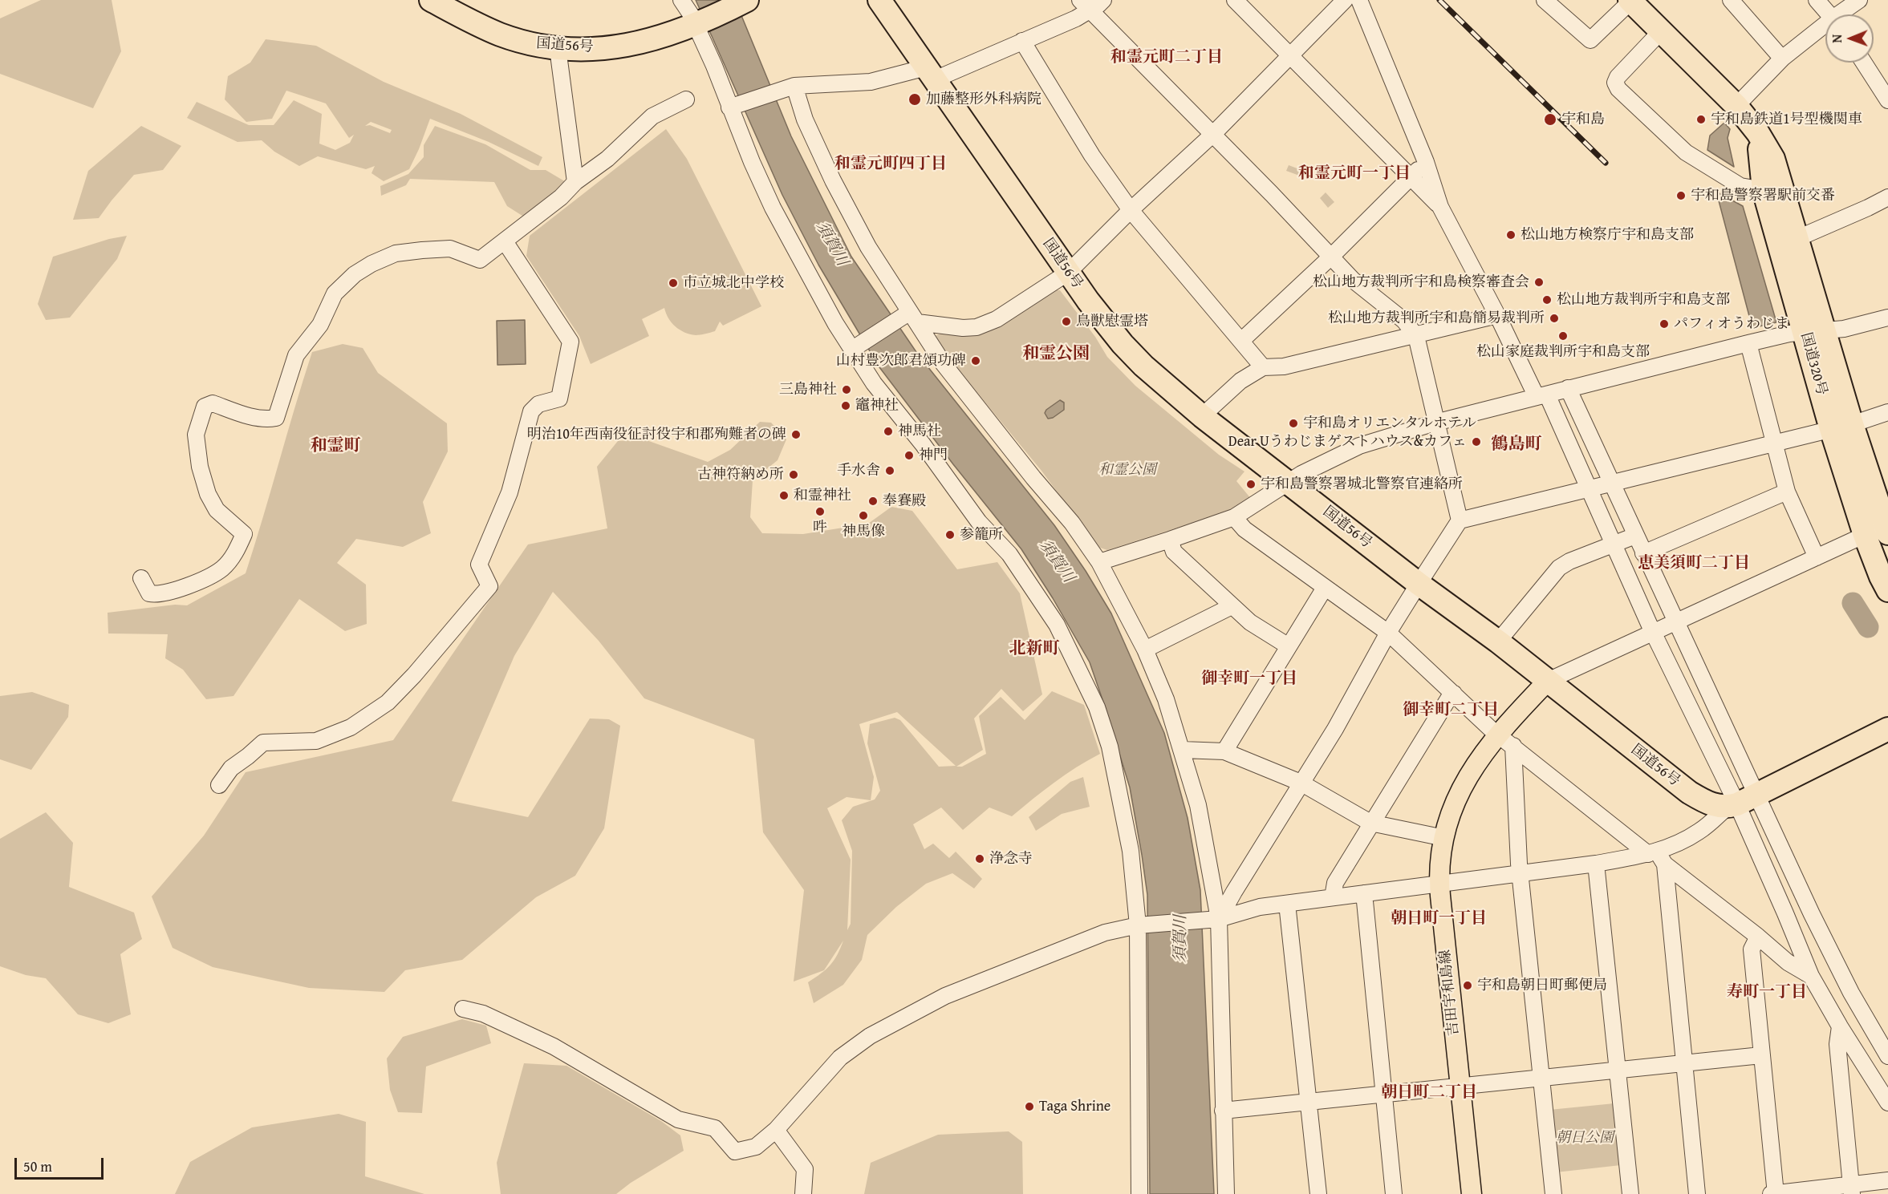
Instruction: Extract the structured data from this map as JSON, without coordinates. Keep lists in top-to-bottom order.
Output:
{
  "streets": {
    "highway": ["国道56号", "国道320号"],
    "main road": ["吉田宇和島線"]
  },
  "crossings": [
    ["国道56号", "吉田宇和島線"]
  ],
  "districts": [
    "和霊元町二丁目",
    "和霊元町四丁目",
    "和霊元町一丁目",
    "和霊公園",
    "鶴島町",
    "和霊町",
    "恵美須町二丁目",
    "北新町",
    "御幸町一丁目",
    "御幸町二丁目",
    "朝日町一丁目",
    "寿町一丁目",
    "朝日町二丁目"
  ],
  "water": ["須賀川"],
  "parks": ["和霊公園", "朝日公園"],
  "places": [
    "加藤整形外科病院",
    "宇和島",
    "宇和島鉄道1号型機関車",
    "宇和島警察署駅前交番",
    "松山地方検察庁宇和島支部",
    "松山地方裁判所宇和島検察審査会",
    "市立城北中学校",
    "松山地方裁判所宇和島支部",
    "松山地方裁判所宇和島簡易裁判所",
    "鳥獣慰霊塔",
    "パフィオうわじま",
    "松山家庭裁判所宇和島支部",
    "山村豊次郎君頌功碑",
    "三島神社",
    "竈神社",
    "宇和島オリエンタルホテル",
    "神馬社",
    "明治10年西南役征討役宇和郡殉難者の碑",
    "Dear Uうわじまゲストハウス&カフェ",
    "神門",
    "手水舎",
    "古神符納め所",
    "宇和島警察署城北警察官連絡所",
    "和霊神社",
    "奉賽殿",
    "吽",
    "神馬像",
    "参籠所",
    "浄念寺",
    "宇和島朝日町郵便局",
    "Taga Shrine"
  ],
  "scale_bar": "50 m",
  "north": "left"
}
